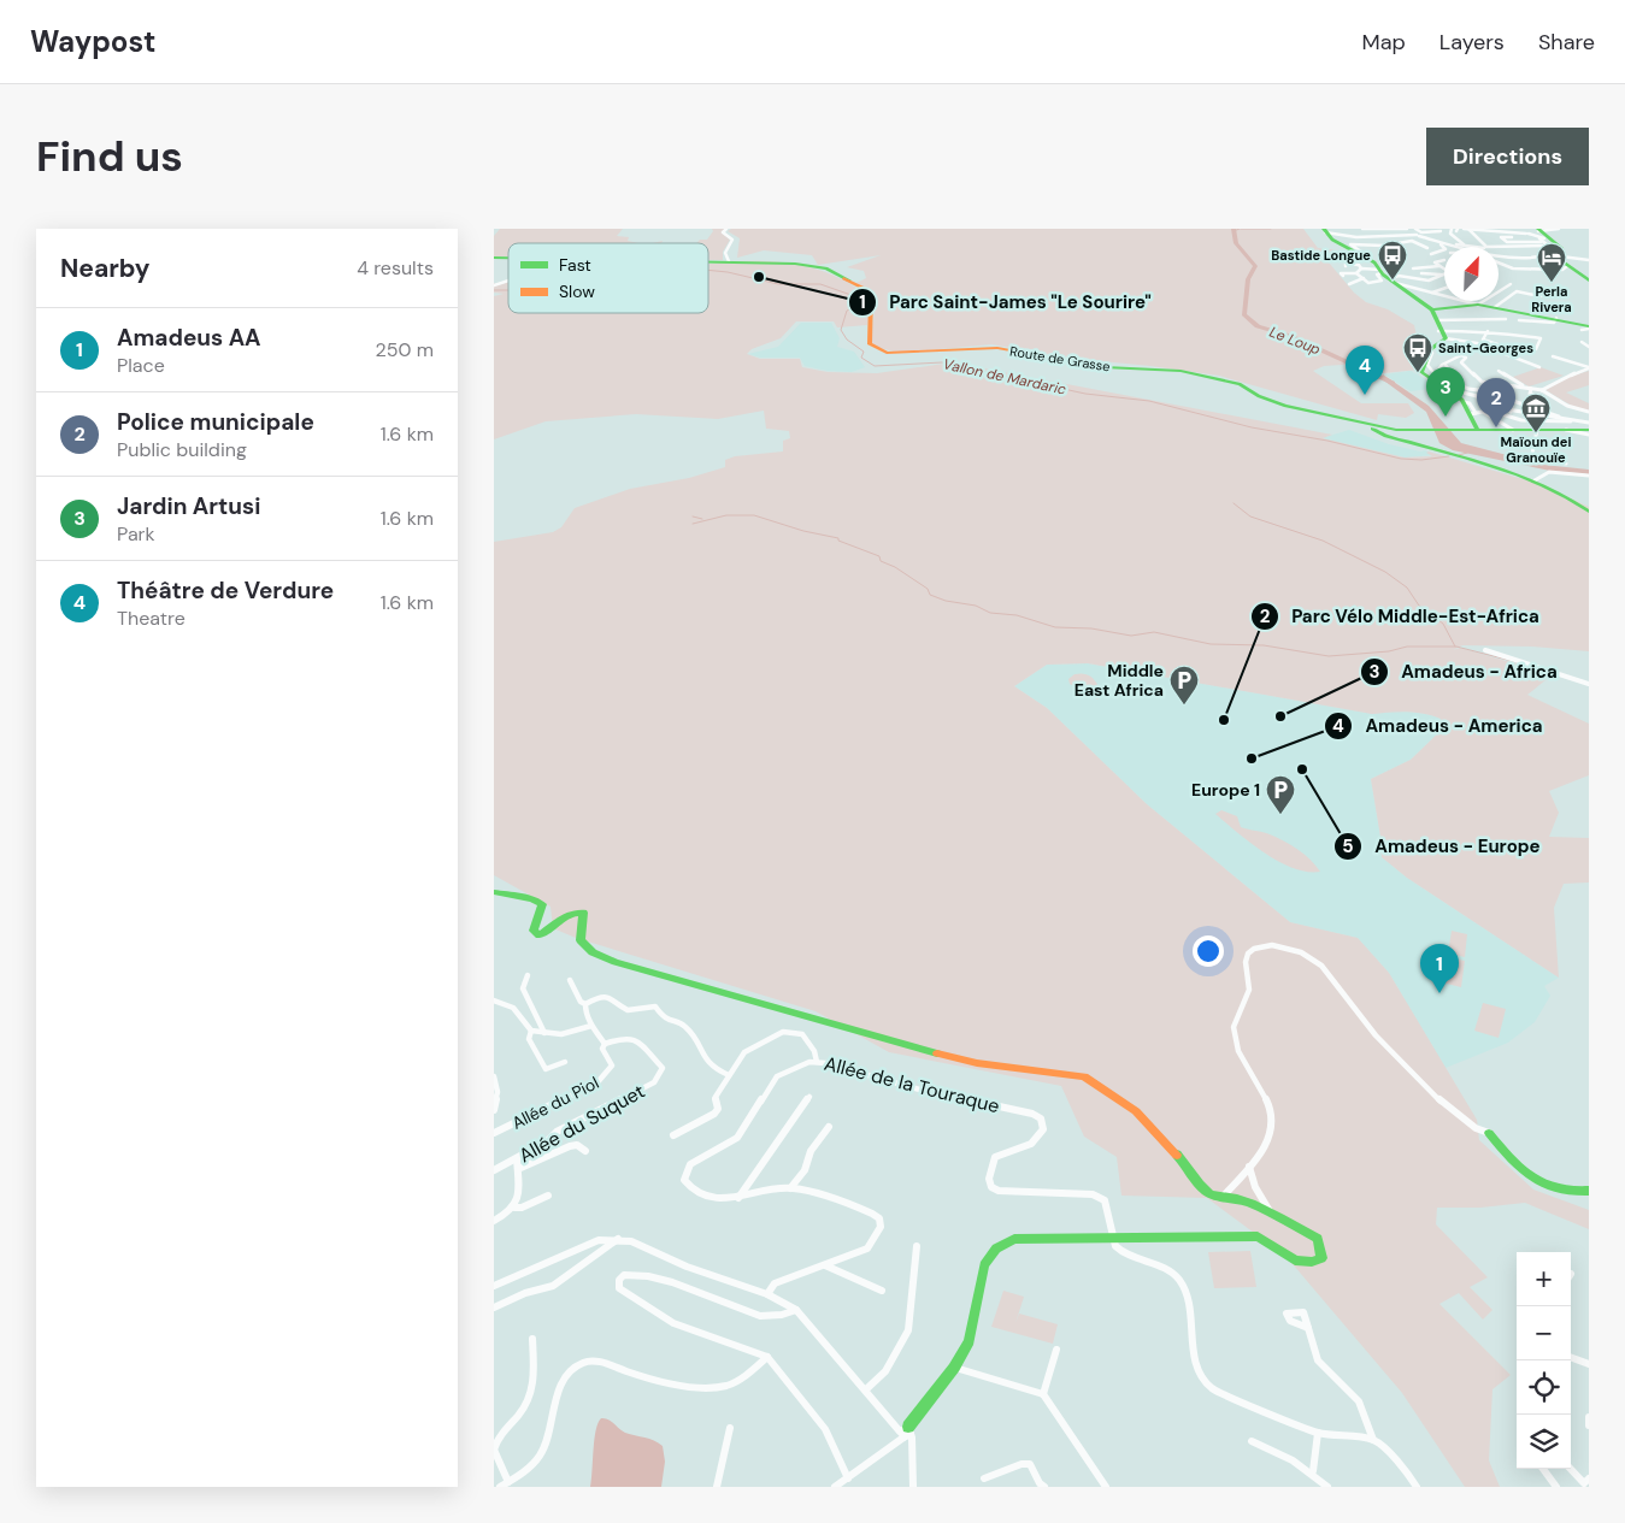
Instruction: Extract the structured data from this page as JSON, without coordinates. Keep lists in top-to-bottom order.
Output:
{
  "streets": {
    "main road": ["Route de Grasse"],
    "street": ["Allée de la Touraque", "Allée du Piol", "Allée du Suquet"]
  },
  "crossings": [
    ["Allée du Piol", "Allée du Suquet"]
  ],
  "water": ["Le Loup", "Vallon de Mardaric"],
  "places": {
    "other": [
      "Parc Saint-James \"Le Sourire\"",
      "Amadeus - Africa",
      "Parc Vélo Middle-Est-Africa",
      "Amadeus - America",
      "Amadeus - Europe"
    ],
    "bus stop": ["Bastide Longue", "Saint-Georges"],
    "hotel": ["Perla Rivera"],
    "museum": ["Maïoun dei Granouïe"],
    "parking": ["Middle East Africa", "Europe 1"]
  },
  "legend": ["Fast", "Slow"],
  "north": "top right",
  "page": {
    "header": "Waypost",
    "nav": ["Map", "Layers", "Share"],
    "buttons": "Directions",
    "title": "Find us",
    "heading": ["Nearby", "4 results"],
    "list": [
      {
        "mark": "1",
        "name": "Amadeus AA",
        "note": "Place",
        "value": "250 m"
      },
      {
        "mark": "2",
        "name": "Police municipale",
        "note": "Public building",
        "value": "1.6 km"
      },
      {
        "mark": "3",
        "name": "Jardin Artusi",
        "note": "Park",
        "value": "1.6 km"
      },
      {
        "mark": "4",
        "name": "Théâtre de Verdure",
        "note": "Theatre",
        "value": "1.6 km"
      }
    ],
    "pins": [
      "4",
      "3",
      "2",
      "1"
    ],
    "map_buttons": ["+", "−"]
  }
}
